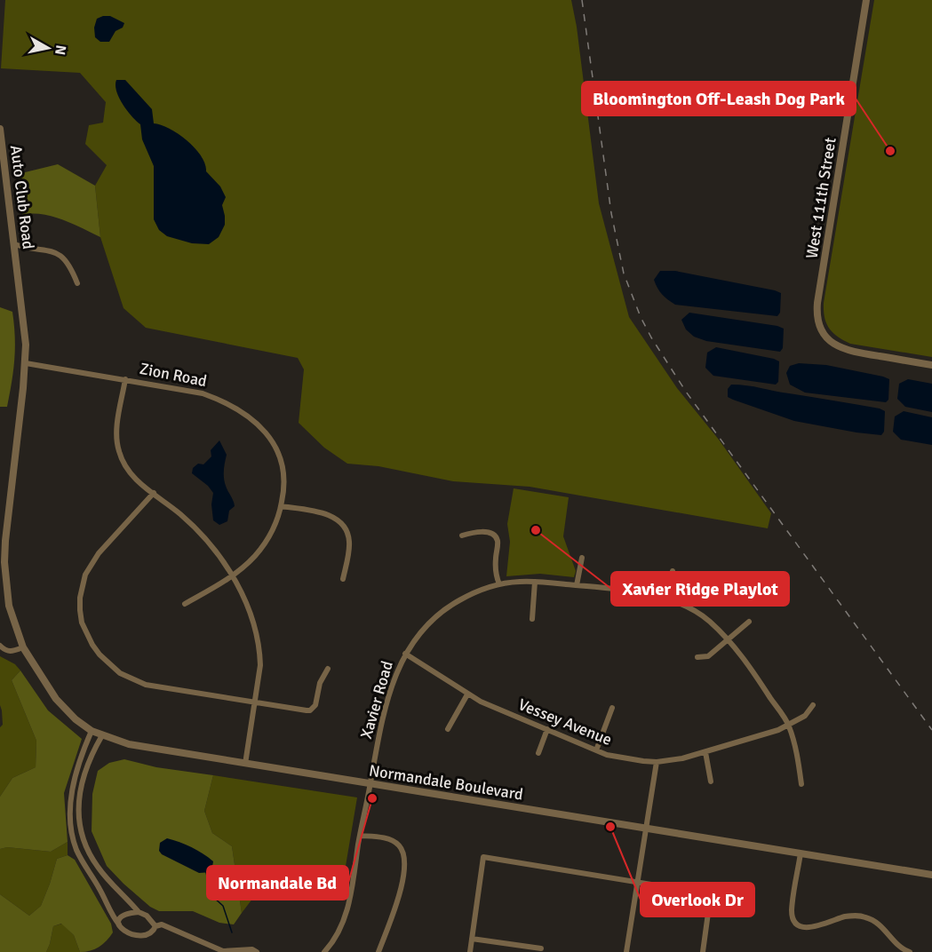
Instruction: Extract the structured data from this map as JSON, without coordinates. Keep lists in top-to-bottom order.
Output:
{
  "streets": {
    "street": [
      "Auto Club Road",
      "West 111th Street",
      "Zion Road",
      "Xavier Road",
      "Vessey Avenue",
      "Normandale Boulevard"
    ]
  },
  "crossings": [
    ["Auto Club Road", "Zion Road"],
    ["Auto Club Road", "Normandale Boulevard"],
    ["Xavier Road", "Vessey Avenue"],
    ["Xavier Road", "Normandale Boulevard"]
  ],
  "places": [
    "Bloomington Off-Leash Dog Park",
    "Xavier Ridge Playlot",
    "Normandale Bd",
    "Overlook Dr"
  ],
  "north": "right"
}
